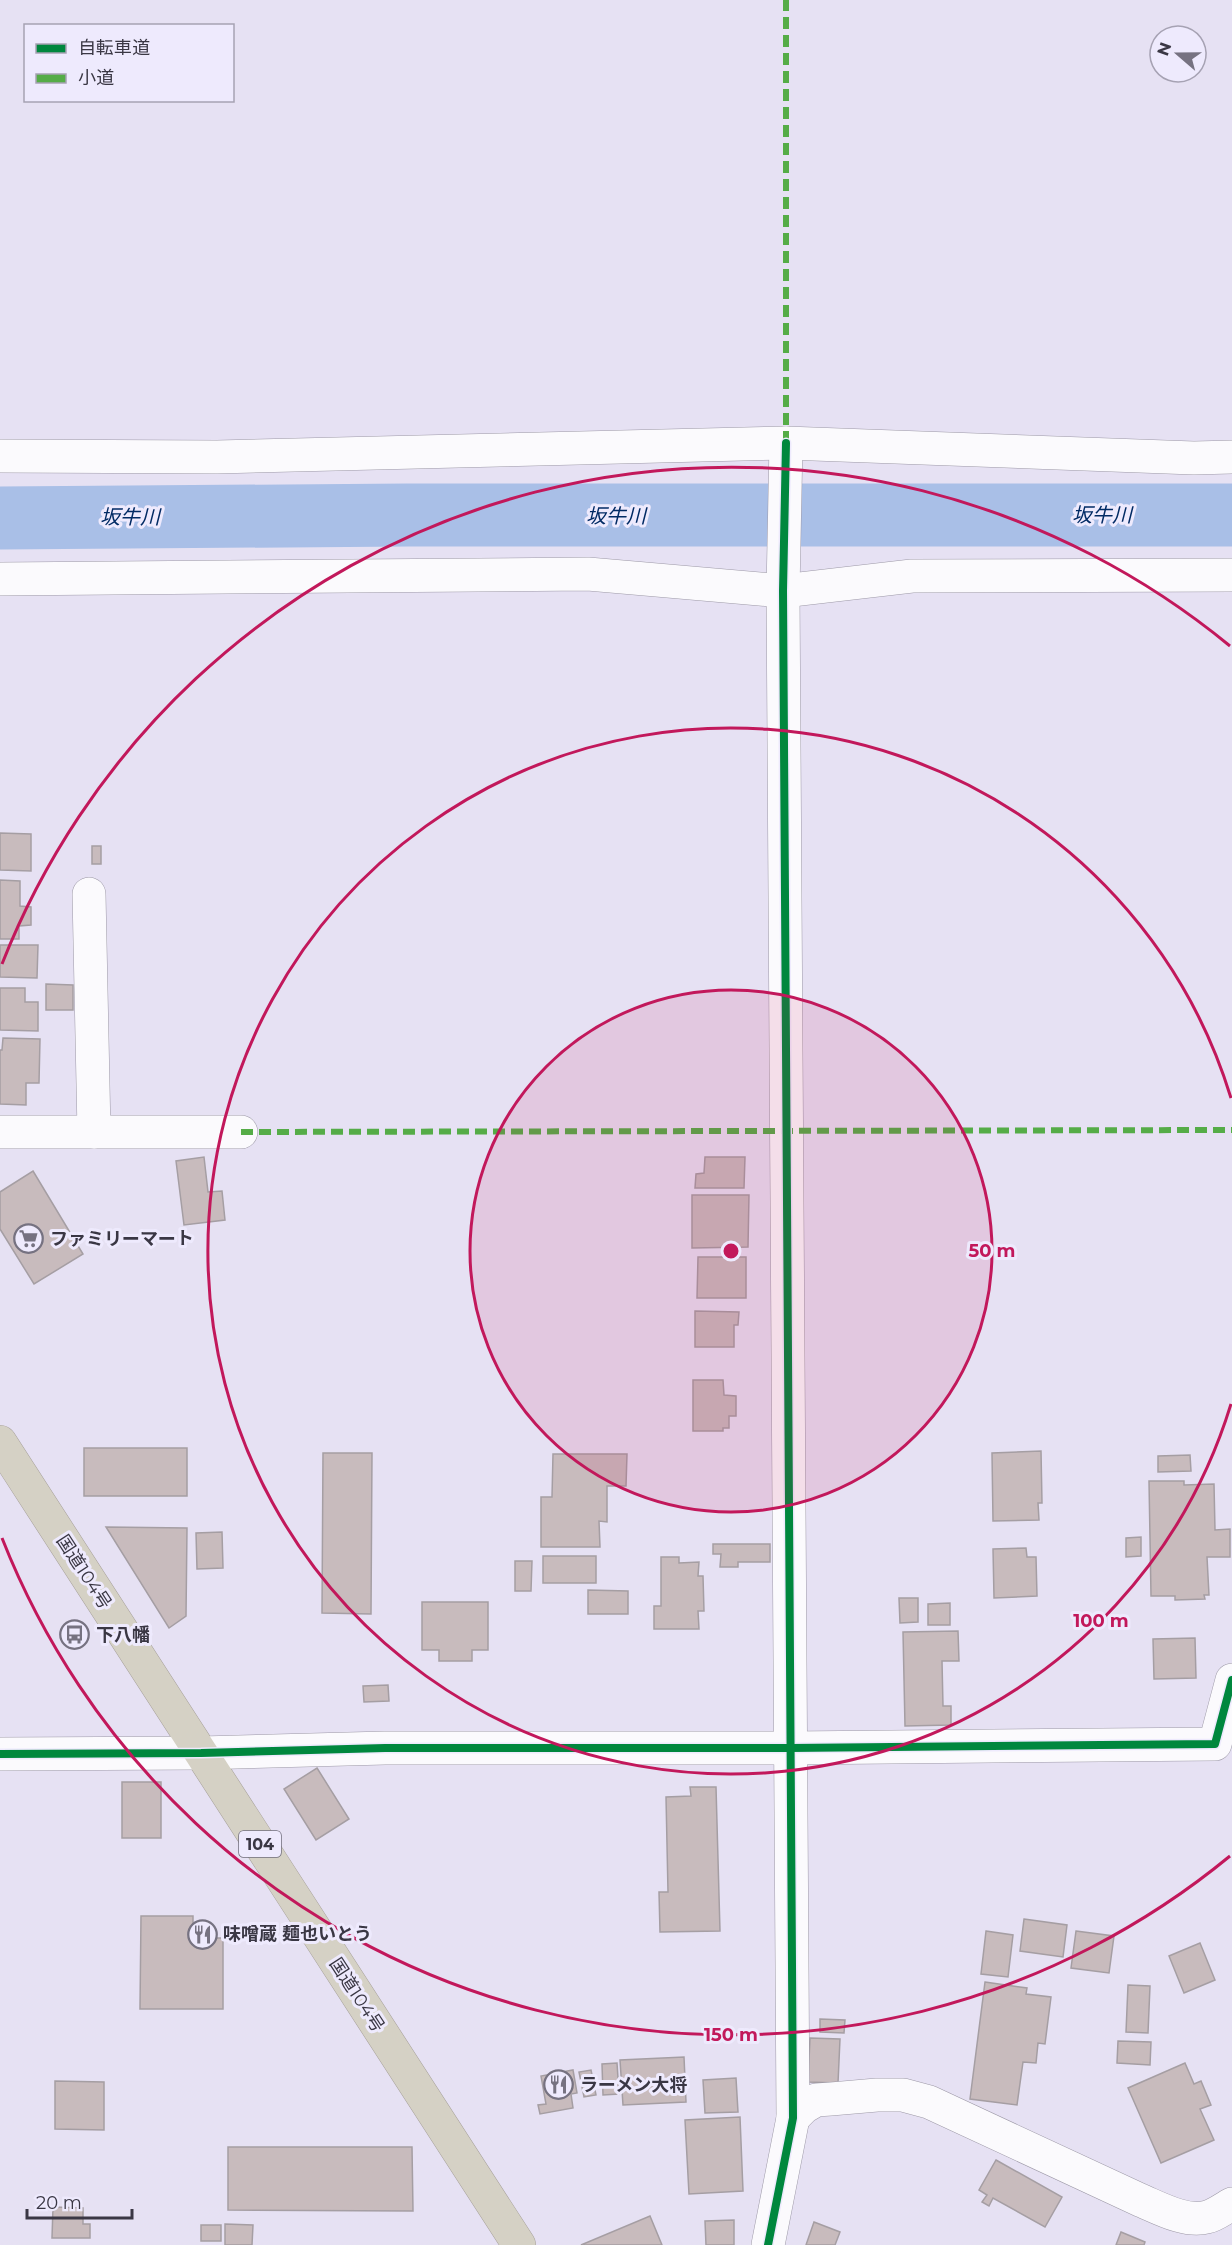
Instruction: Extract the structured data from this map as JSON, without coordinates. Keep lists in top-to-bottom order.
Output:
{
  "streets": {
    "highway": ["国道104号", "104"]
  },
  "water": ["坂牛川"],
  "places": {
    "supermarket": ["ファミリーマート"],
    "bus stop": ["下八幡"],
    "restaurant": ["味噌蔵 麺也いとう", "ラーメン大将"]
  },
  "legend": ["自転車道", "小道"],
  "scale_bar": "20 m",
  "north": "left",
  "rings": ["50 m", "100 m", "150 m"]
}
